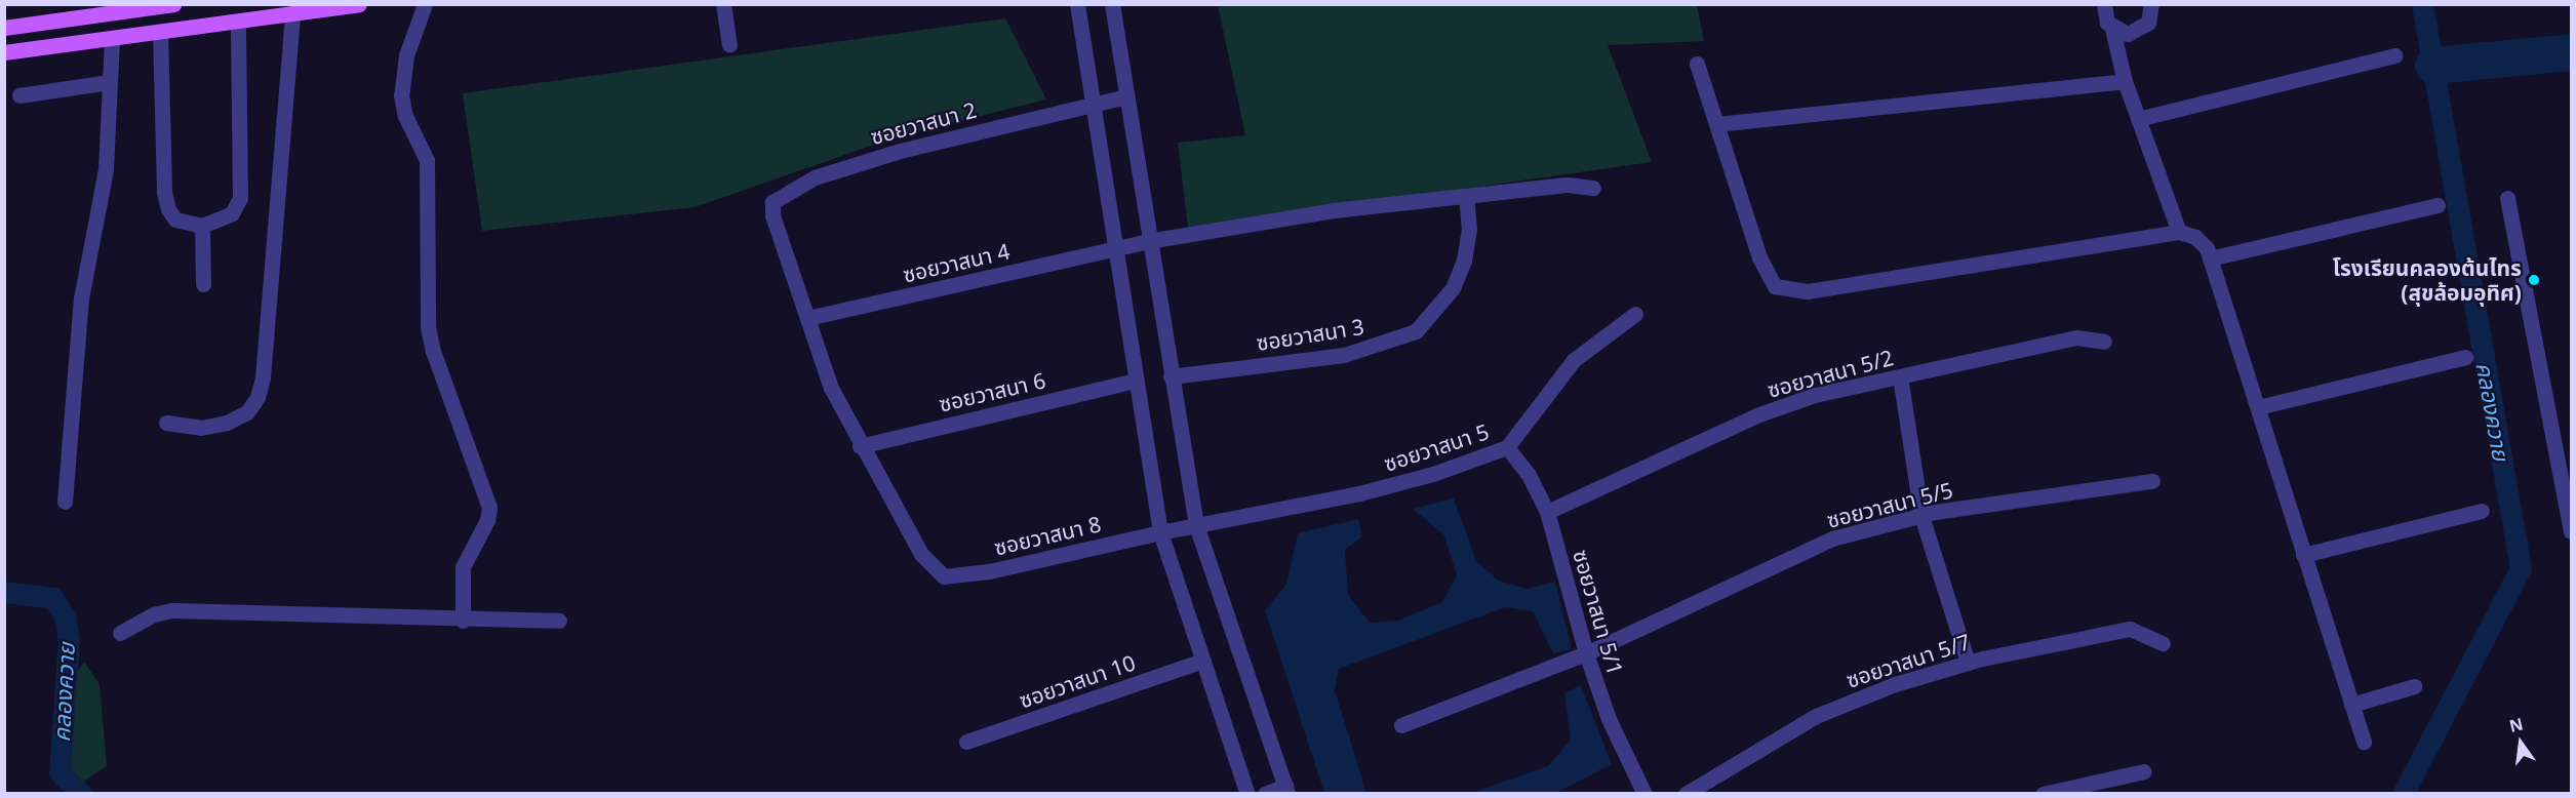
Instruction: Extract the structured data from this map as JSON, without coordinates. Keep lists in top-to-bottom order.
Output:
{
  "streets": {
    "street": [
      "ซอยวาสนา 2",
      "ซอยวาสนา 4",
      "ซอยวาสนา 3",
      "ซอยวาสนา 5/2",
      "ซอยวาสนา 6",
      "ซอยวาสนา 5",
      "ซอยวาสนา 5/5",
      "ซอยวาสนา 8",
      "ซอยวาสนา 5/1",
      "ซอยวาสนา 5/7",
      "ซอยวาสนา 10"
    ]
  },
  "crossings": [
    ["ซอยวาสนา 2", "ซอยวาสนา 4"],
    ["ซอยวาสนา 4", "ซอยวาสนา 3"],
    ["ซอยวาสนา 5/2", "ซอยวาสนา 5/1"],
    ["ซอยวาสนา 6", "ซอยวาสนา 8"],
    ["ซอยวาสนา 5", "ซอยวาสนา 8"],
    ["ซอยวาสนา 5", "ซอยวาสนา 5/1"],
    ["ซอยวาสนา 5/5", "ซอยวาสนา 5/1"]
  ],
  "water": ["คลองควาย"],
  "places": ["โรงเรียนคลองต้นไทร (สุขล้อมอุทิศ)"],
  "north": "top"
}
